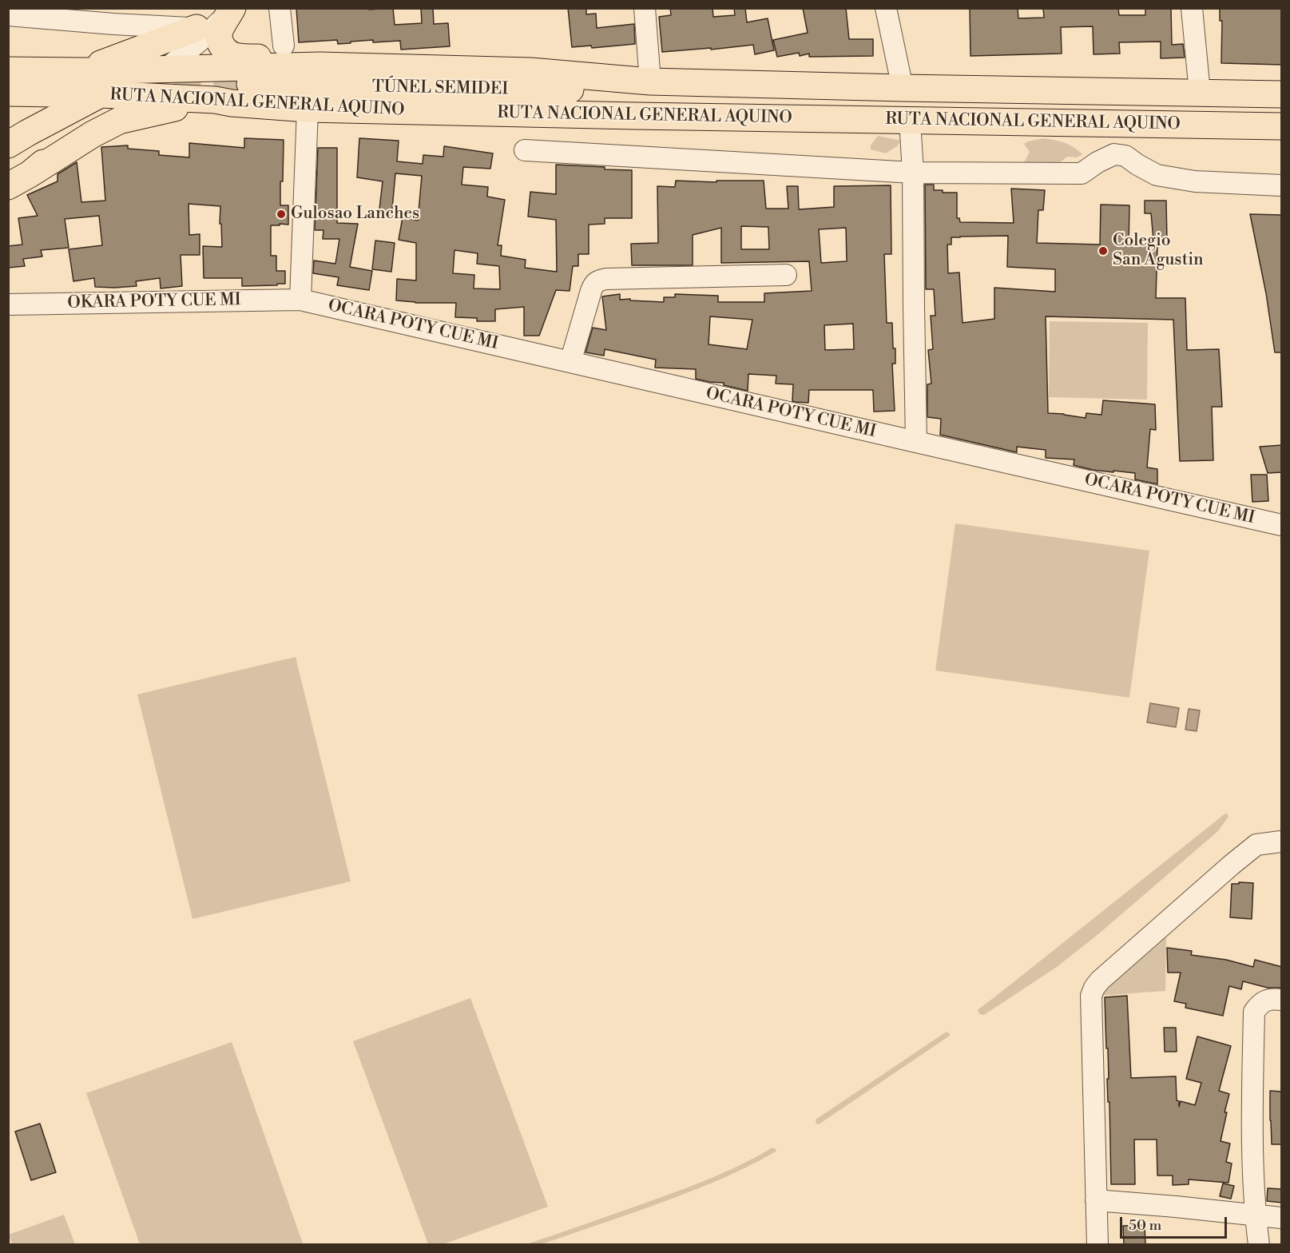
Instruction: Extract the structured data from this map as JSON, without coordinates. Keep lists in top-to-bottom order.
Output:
{
  "streets": {
    "highway": ["TÚNEL SEMIDEI", "RUTA NACIONAL GENERAL AQUINO"],
    "street": ["OKARA POTY CUE MI", "OCARA POTY CUE MI"]
  },
  "crossings": [
    ["TÚNEL SEMIDEI", "RUTA NACIONAL GENERAL AQUINO"],
    ["OKARA POTY CUE MI", "OCARA POTY CUE MI"]
  ],
  "places": ["Gulosao Lanches", "Colegio San Agustin"],
  "scale_bar": "50 m"
}
